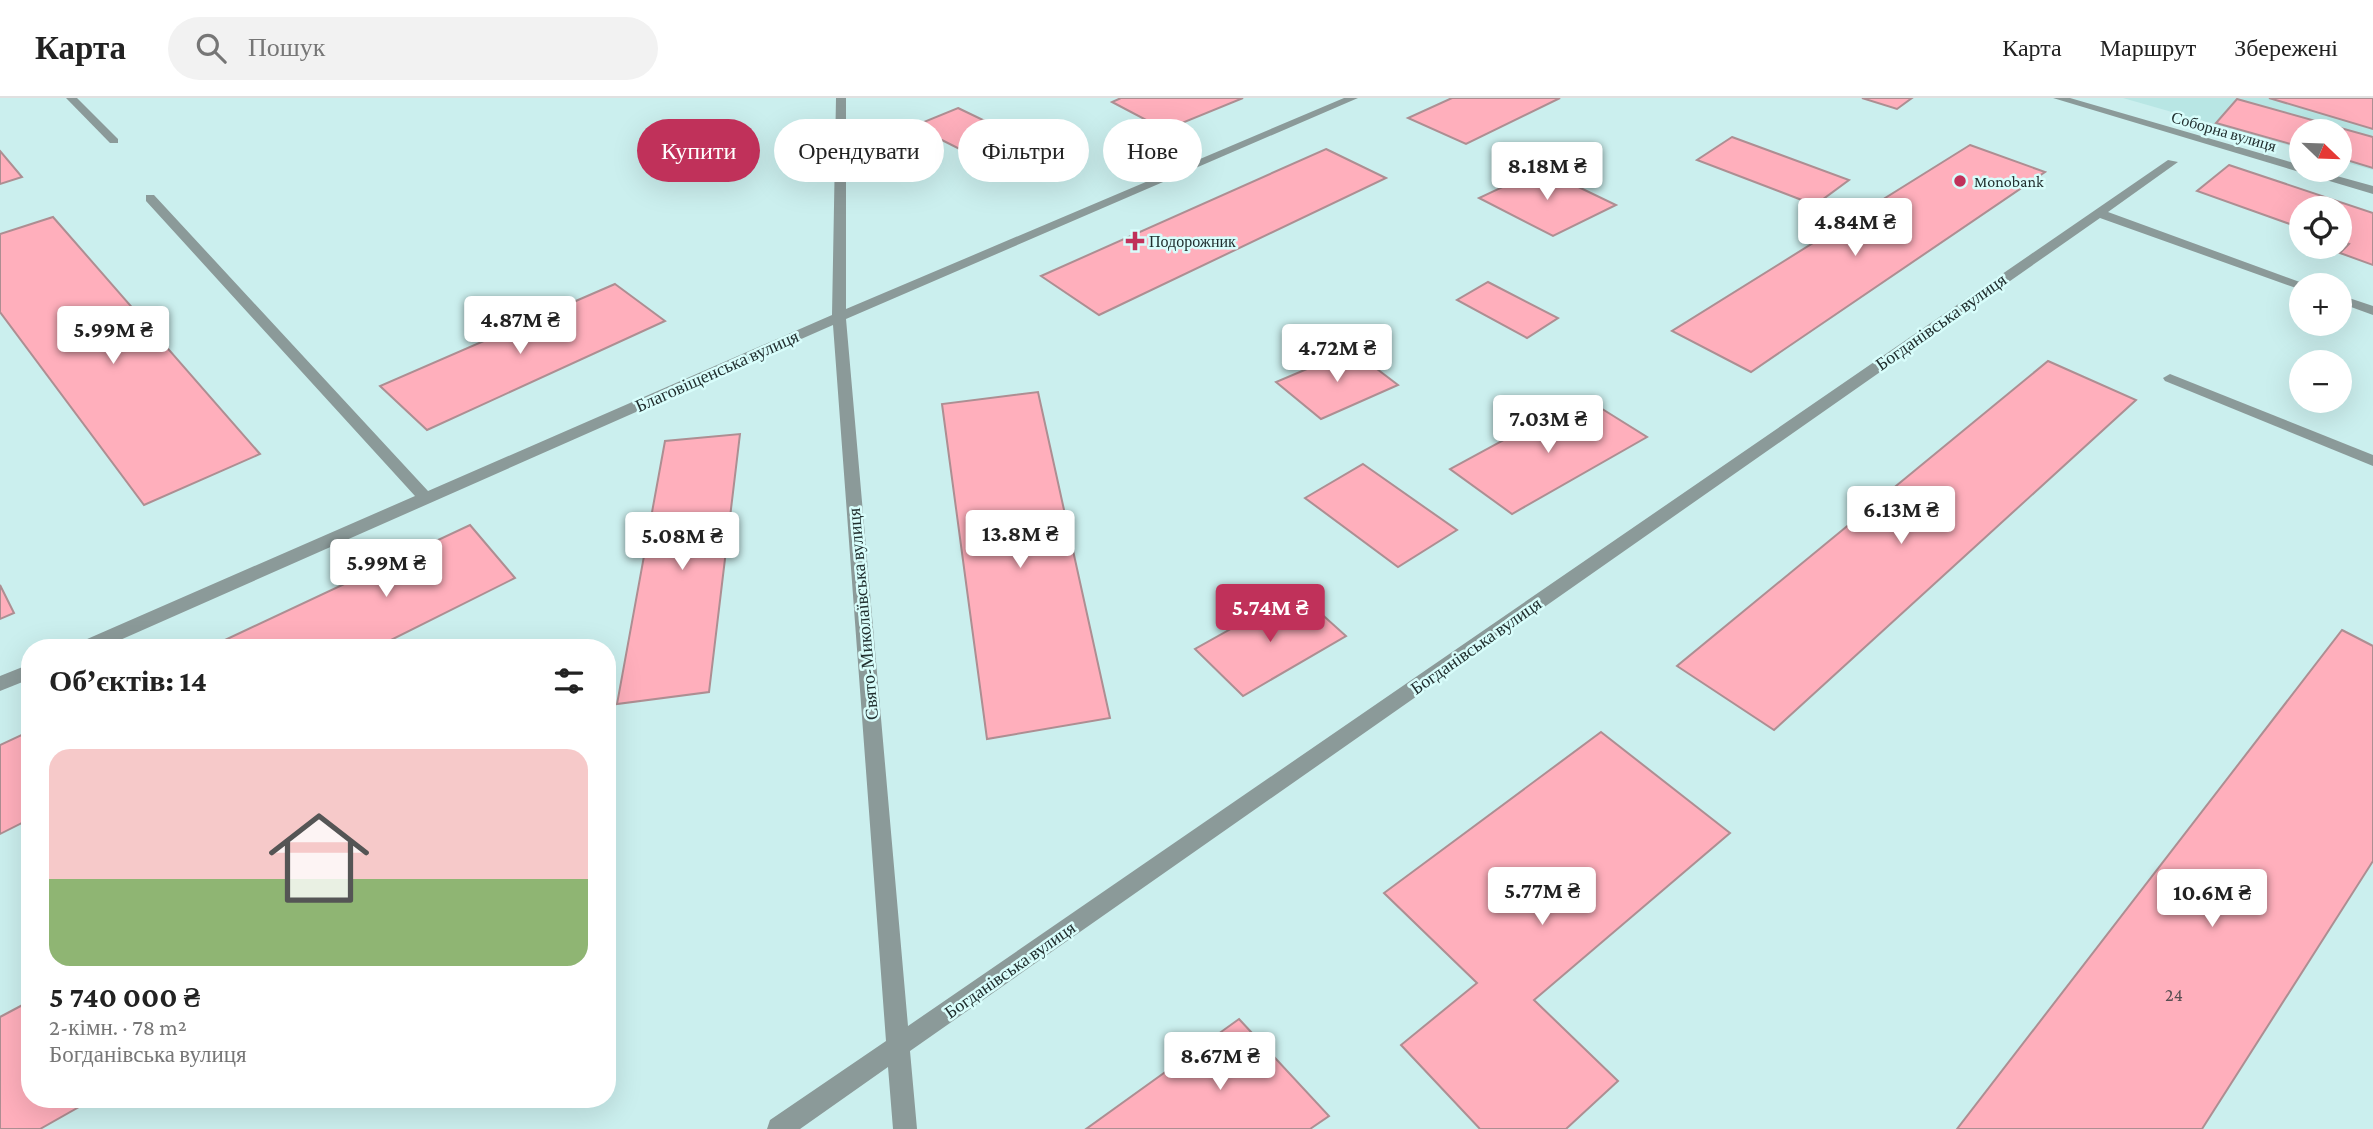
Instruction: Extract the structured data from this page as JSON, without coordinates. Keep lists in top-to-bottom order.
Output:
{
  "streets": {
    "street": [
      "Соборна вулиця",
      "Богданівська вулиця",
      "Благовіщенська вулиця",
      "Свято-Миколаївська вулиця"
    ]
  },
  "crossings": [
    ["Богданівська вулиця", "Свято-Миколаївська вулиця"],
    ["Благовіщенська вулиця", "Свято-Миколаївська вулиця"]
  ],
  "places": {
    "other": ["Monobank"],
    "health": ["Подорожник"]
  },
  "house_numbers": ["24"],
  "north": "bottom right",
  "page": {
    "header": "Карта",
    "search": "Пошук",
    "nav": ["Карта", "Маршрут", "Збережені"],
    "map_buttons": ["+", "−"],
    "chip": [
      "Купити",
      "Орендувати",
      "Фільтри",
      "Нове"
    ],
    "price": [
      "8.18M ₴",
      "4.84M ₴",
      "4.87M ₴",
      "5.99M ₴",
      "4.72M ₴",
      "7.03M ₴",
      "6.13M ₴",
      "13.8M ₴",
      "5.08M ₴",
      "5.99M ₴",
      "5.74M ₴",
      "5.77M ₴",
      "10.6M ₴",
      "8.67M ₴"
    ],
    "heading": "Об’єктів: 14",
    "list": [
      {
        "name": "5 740 000 ₴",
        "note": "2-кімн. · 78 m² · Богданівська вулиця"
      }
    ]
  }
}
